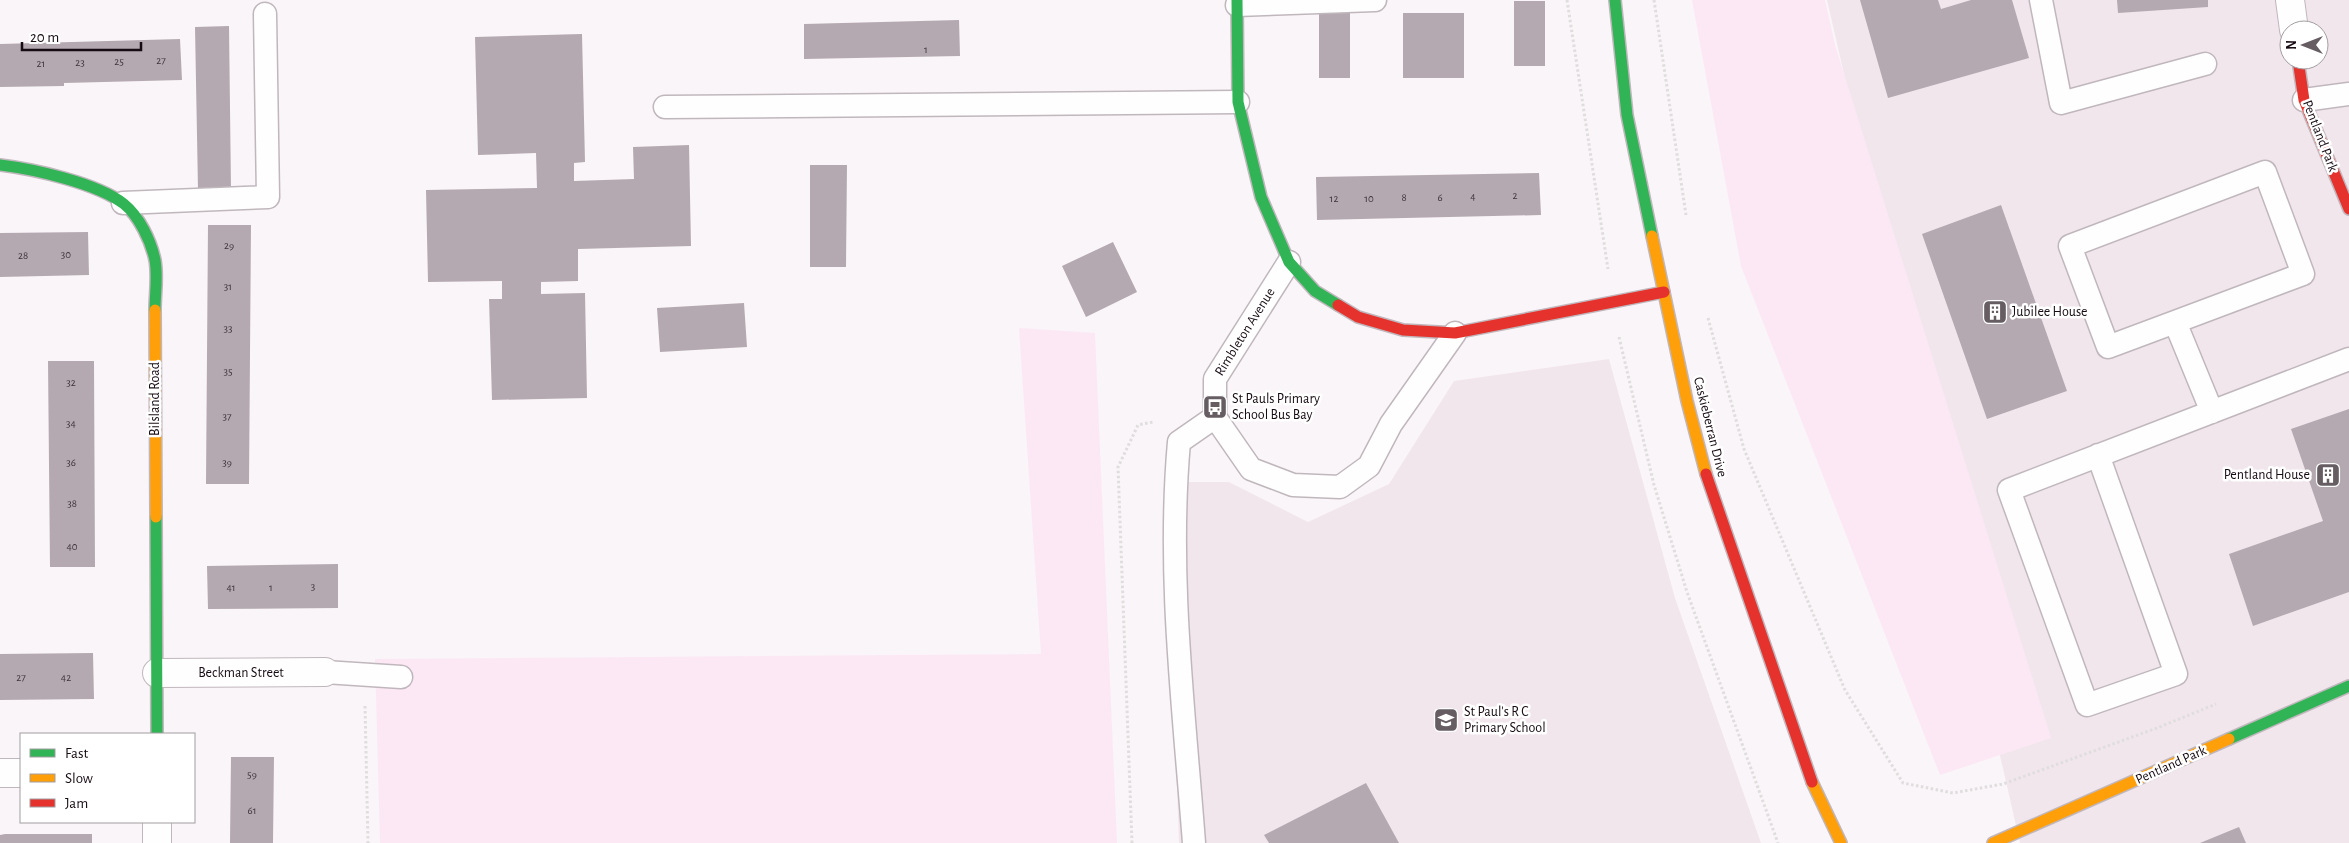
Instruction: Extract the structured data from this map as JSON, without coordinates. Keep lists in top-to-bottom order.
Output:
{
  "streets": {
    "street": [
      "Pentland Park",
      "Bilsland Road",
      "Caskieberran Drive",
      "Beckman Street"
    ],
    "lane": ["Rimbleton Avenue"]
  },
  "crossings": [
    ["Bilsland Road", "Beckman Street"]
  ],
  "places": {
    "building": ["Jubilee House", "Pentland House"],
    "bus stop": ["St Pauls Primary School Bus Bay"],
    "school or university": ["St Paul's R C Primary School"]
  },
  "house_numbers": [
    "1",
    "27",
    "25",
    "23",
    "21",
    "2",
    "4",
    "8",
    "6",
    "12",
    "10",
    "29",
    "30",
    "28",
    "31",
    "33",
    "35",
    "32",
    "37",
    "34",
    "36",
    "39",
    "38",
    "40",
    "3",
    "41",
    "1",
    "27",
    "42",
    "59",
    "61"
  ],
  "legend": ["Fast", "Slow", "Jam"],
  "scale_bar": "20 m",
  "north": "left"
}
